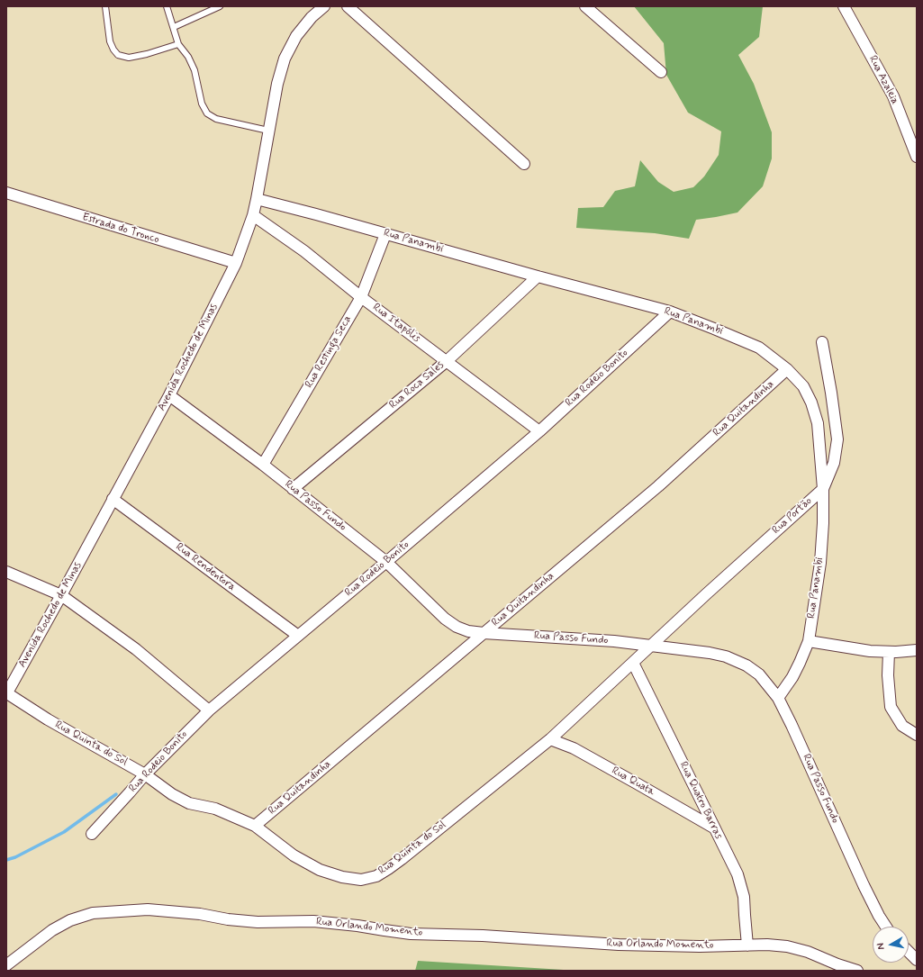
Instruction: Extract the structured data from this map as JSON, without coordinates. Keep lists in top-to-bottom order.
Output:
{
  "streets": {
    "street": [
      "Rua Azaleia",
      "Estrada do Tronco",
      "Rua Panambi",
      "Rua Itapólis",
      "Rua Restinga Seca",
      "Avenida Rochedo de Minas",
      "Rua Rodeio Bonito",
      "Rua Roca Sales",
      "Rua Quitandinha",
      "Rua Passo Fundo",
      "Rua Portão",
      "Rua Rendentora",
      "Rua Quinta do Sol",
      "Rua Quata",
      "Rua Quatro Barras",
      "Rua Orlando Momento"
    ]
  },
  "crossings": [
    ["Estrada do Tronco", "Avenida Rochedo de Minas"],
    ["Rua Panambi", "Rua Restinga Seca"],
    ["Rua Panambi", "Avenida Rochedo de Minas"],
    ["Rua Panambi", "Rua Rodeio Bonito"],
    ["Rua Panambi", "Rua Roca Sales"],
    ["Rua Panambi", "Rua Quitandinha"],
    ["Rua Panambi", "Rua Passo Fundo"],
    ["Rua Panambi", "Rua Portão"],
    ["Rua Itapólis", "Rua Restinga Seca"],
    ["Rua Itapólis", "Avenida Rochedo de Minas"],
    ["Rua Itapólis", "Rua Rodeio Bonito"],
    ["Rua Itapólis", "Rua Roca Sales"],
    ["Rua Restinga Seca", "Rua Passo Fundo"],
    ["Avenida Rochedo de Minas", "Rua Passo Fundo"],
    ["Avenida Rochedo de Minas", "Rua Rendentora"],
    ["Avenida Rochedo de Minas", "Rua Quinta do Sol"],
    ["Rua Rodeio Bonito", "Rua Passo Fundo"],
    ["Rua Rodeio Bonito", "Rua Rendentora"],
    ["Rua Rodeio Bonito", "Rua Quinta do Sol"],
    ["Rua Roca Sales", "Rua Passo Fundo"],
    ["Rua Quitandinha", "Rua Passo Fundo"],
    ["Rua Quitandinha", "Rua Quinta do Sol"],
    ["Rua Passo Fundo", "Rua Portão"],
    ["Rua Passo Fundo", "Rua Quinta do Sol"],
    ["Rua Portão", "Rua Quinta do Sol"],
    ["Rua Quinta do Sol", "Rua Quata"],
    ["Rua Quinta do Sol", "Rua Quatro Barras"],
    ["Rua Quata", "Rua Quatro Barras"],
    ["Rua Quatro Barras", "Rua Orlando Momento"]
  ],
  "north": "left"
}
